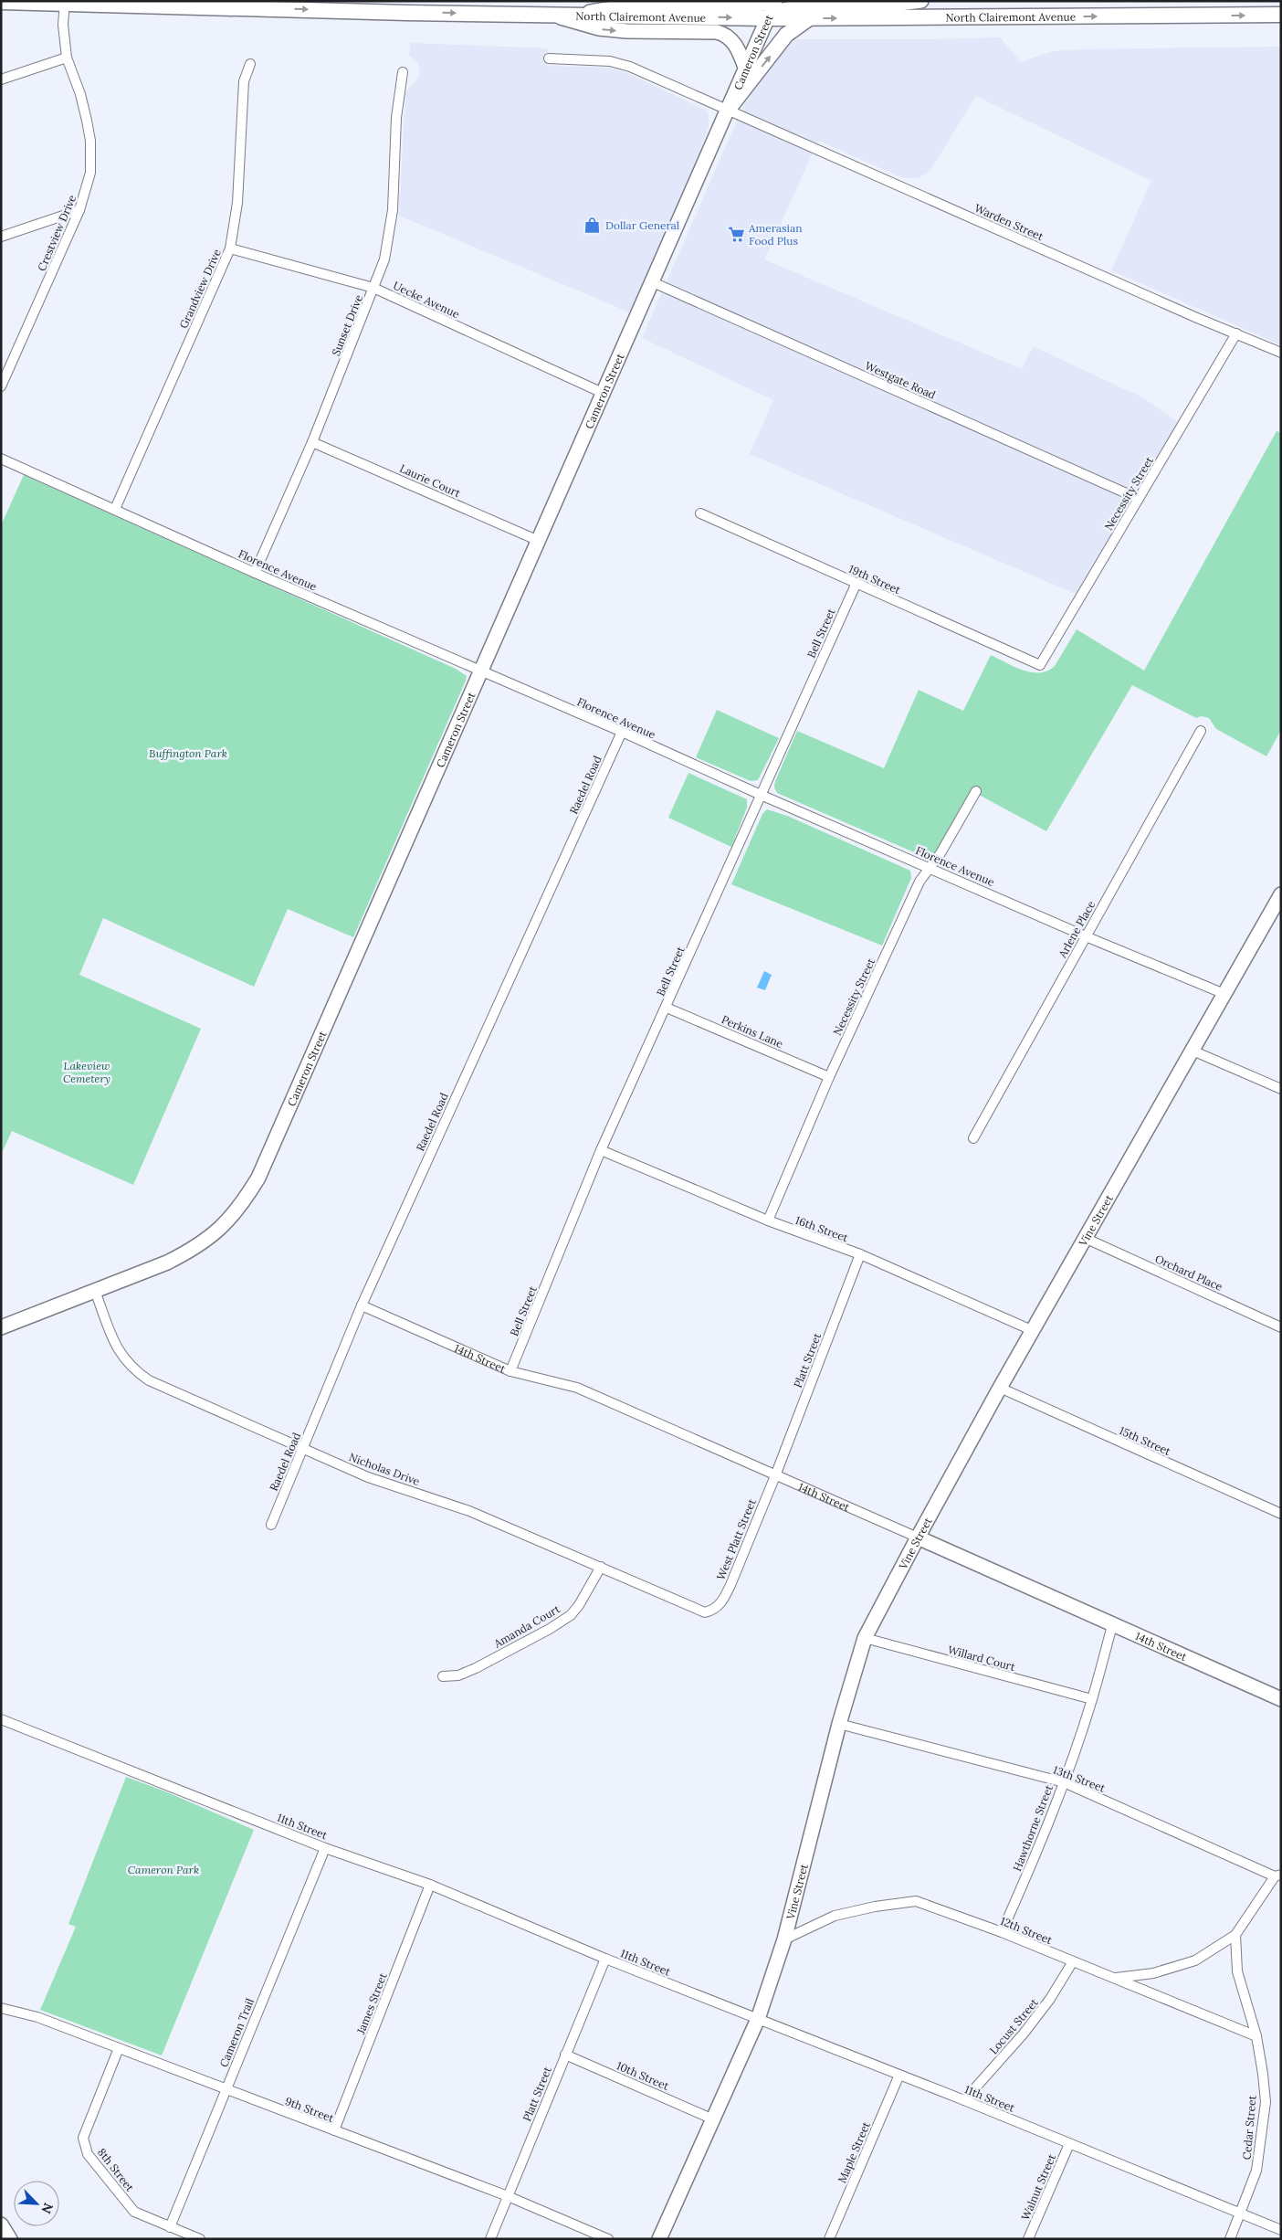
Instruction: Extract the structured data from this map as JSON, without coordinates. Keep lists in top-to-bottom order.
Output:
{
  "streets": {
    "main road": [
      "North Clairemont Avenue",
      "Cameron Street",
      "Vine Street",
      "14th Street"
    ],
    "street": [
      "Warden Street",
      "Crestview Drive",
      "Grandview Drive",
      "Uecke Avenue",
      "Sunset Drive",
      "Westgate Road",
      "Laurie Court",
      "Necessity Street",
      "Florence Avenue",
      "19th Street",
      "Bell Street",
      "Raedel Road",
      "Arlene Place",
      "Perkins Lane",
      "16th Street",
      "Orchard Place",
      "Platt Street",
      "15th Street",
      "Nicholas Drive",
      "West Platt Street",
      "Amanda Court",
      "Willard Court",
      "13th Street",
      "11th Street",
      "Hawthorne Street",
      "12th Street",
      "James Street",
      "Locust Street",
      "Cameron Trail",
      "10th Street",
      "9th Street",
      "Cedar Street",
      "Maple Street",
      "8th Street",
      "Walnut Street"
    ]
  },
  "crossings": [
    ["North Clairemont Avenue", "Cameron Street"],
    ["North Clairemont Avenue", "Crestview Drive"],
    ["Cameron Street", "Warden Street"],
    ["Cameron Street", "Uecke Avenue"],
    ["Cameron Street", "Westgate Road"],
    ["Cameron Street", "Laurie Court"],
    ["Cameron Street", "Florence Avenue"],
    ["Cameron Street", "Nicholas Drive"],
    ["Warden Street", "Necessity Street"],
    ["Grandview Drive", "Uecke Avenue"],
    ["Grandview Drive", "Florence Avenue"],
    ["Uecke Avenue", "Sunset Drive"],
    ["Sunset Drive", "Laurie Court"],
    ["Sunset Drive", "Florence Avenue"],
    ["Westgate Road", "Necessity Street"],
    ["Necessity Street", "Florence Avenue"],
    ["Necessity Street", "19th Street"],
    ["Necessity Street", "Perkins Lane"],
    ["Necessity Street", "16th Street"],
    ["Florence Avenue", "Bell Street"],
    ["Florence Avenue", "Raedel Road"],
    ["Florence Avenue", "Arlene Place"],
    ["Florence Avenue", "Vine Street"],
    ["19th Street", "Bell Street"],
    ["Bell Street", "Perkins Lane"],
    ["Bell Street", "16th Street"],
    ["Bell Street", "14th Street"],
    ["Raedel Road", "14th Street"],
    ["Raedel Road", "Nicholas Drive"],
    ["Vine Street", "16th Street"],
    ["Vine Street", "Orchard Place"],
    ["Vine Street", "14th Street"],
    ["Vine Street", "15th Street"],
    ["Vine Street", "Willard Court"],
    ["Vine Street", "13th Street"],
    ["Vine Street", "11th Street"],
    ["Vine Street", "12th Street"],
    ["Vine Street", "10th Street"],
    ["16th Street", "Platt Street"],
    ["14th Street", "Platt Street"],
    ["14th Street", "West Platt Street"],
    ["14th Street", "Hawthorne Street"],
    ["Platt Street", "West Platt Street"],
    ["Platt Street", "11th Street"],
    ["Platt Street", "10th Street"],
    ["Platt Street", "9th Street"],
    ["Nicholas Drive", "West Platt Street"],
    ["Nicholas Drive", "Amanda Court"],
    ["Willard Court", "Hawthorne Street"],
    ["13th Street", "Hawthorne Street"],
    ["11th Street", "James Street"],
    ["11th Street", "Locust Street"],
    ["11th Street", "Cameron Trail"],
    ["11th Street", "Cedar Street"],
    ["11th Street", "Maple Street"],
    ["11th Street", "Walnut Street"],
    ["Hawthorne Street", "12th Street"],
    ["12th Street", "Locust Street"],
    ["12th Street", "Cedar Street"],
    ["James Street", "9th Street"],
    ["Cameron Trail", "9th Street"],
    ["Cameron Trail", "8th Street"],
    ["9th Street", "8th Street"]
  ],
  "one_way": ["North Clairemont Avenue"],
  "parks": ["Buffington Park", "Lakeview Cemetery", "Cameron Park"],
  "places": {
    "shop": ["Dollar General"],
    "supermarket": ["Amerasian Food Plus"]
  },
  "north": "bottom right"
}
